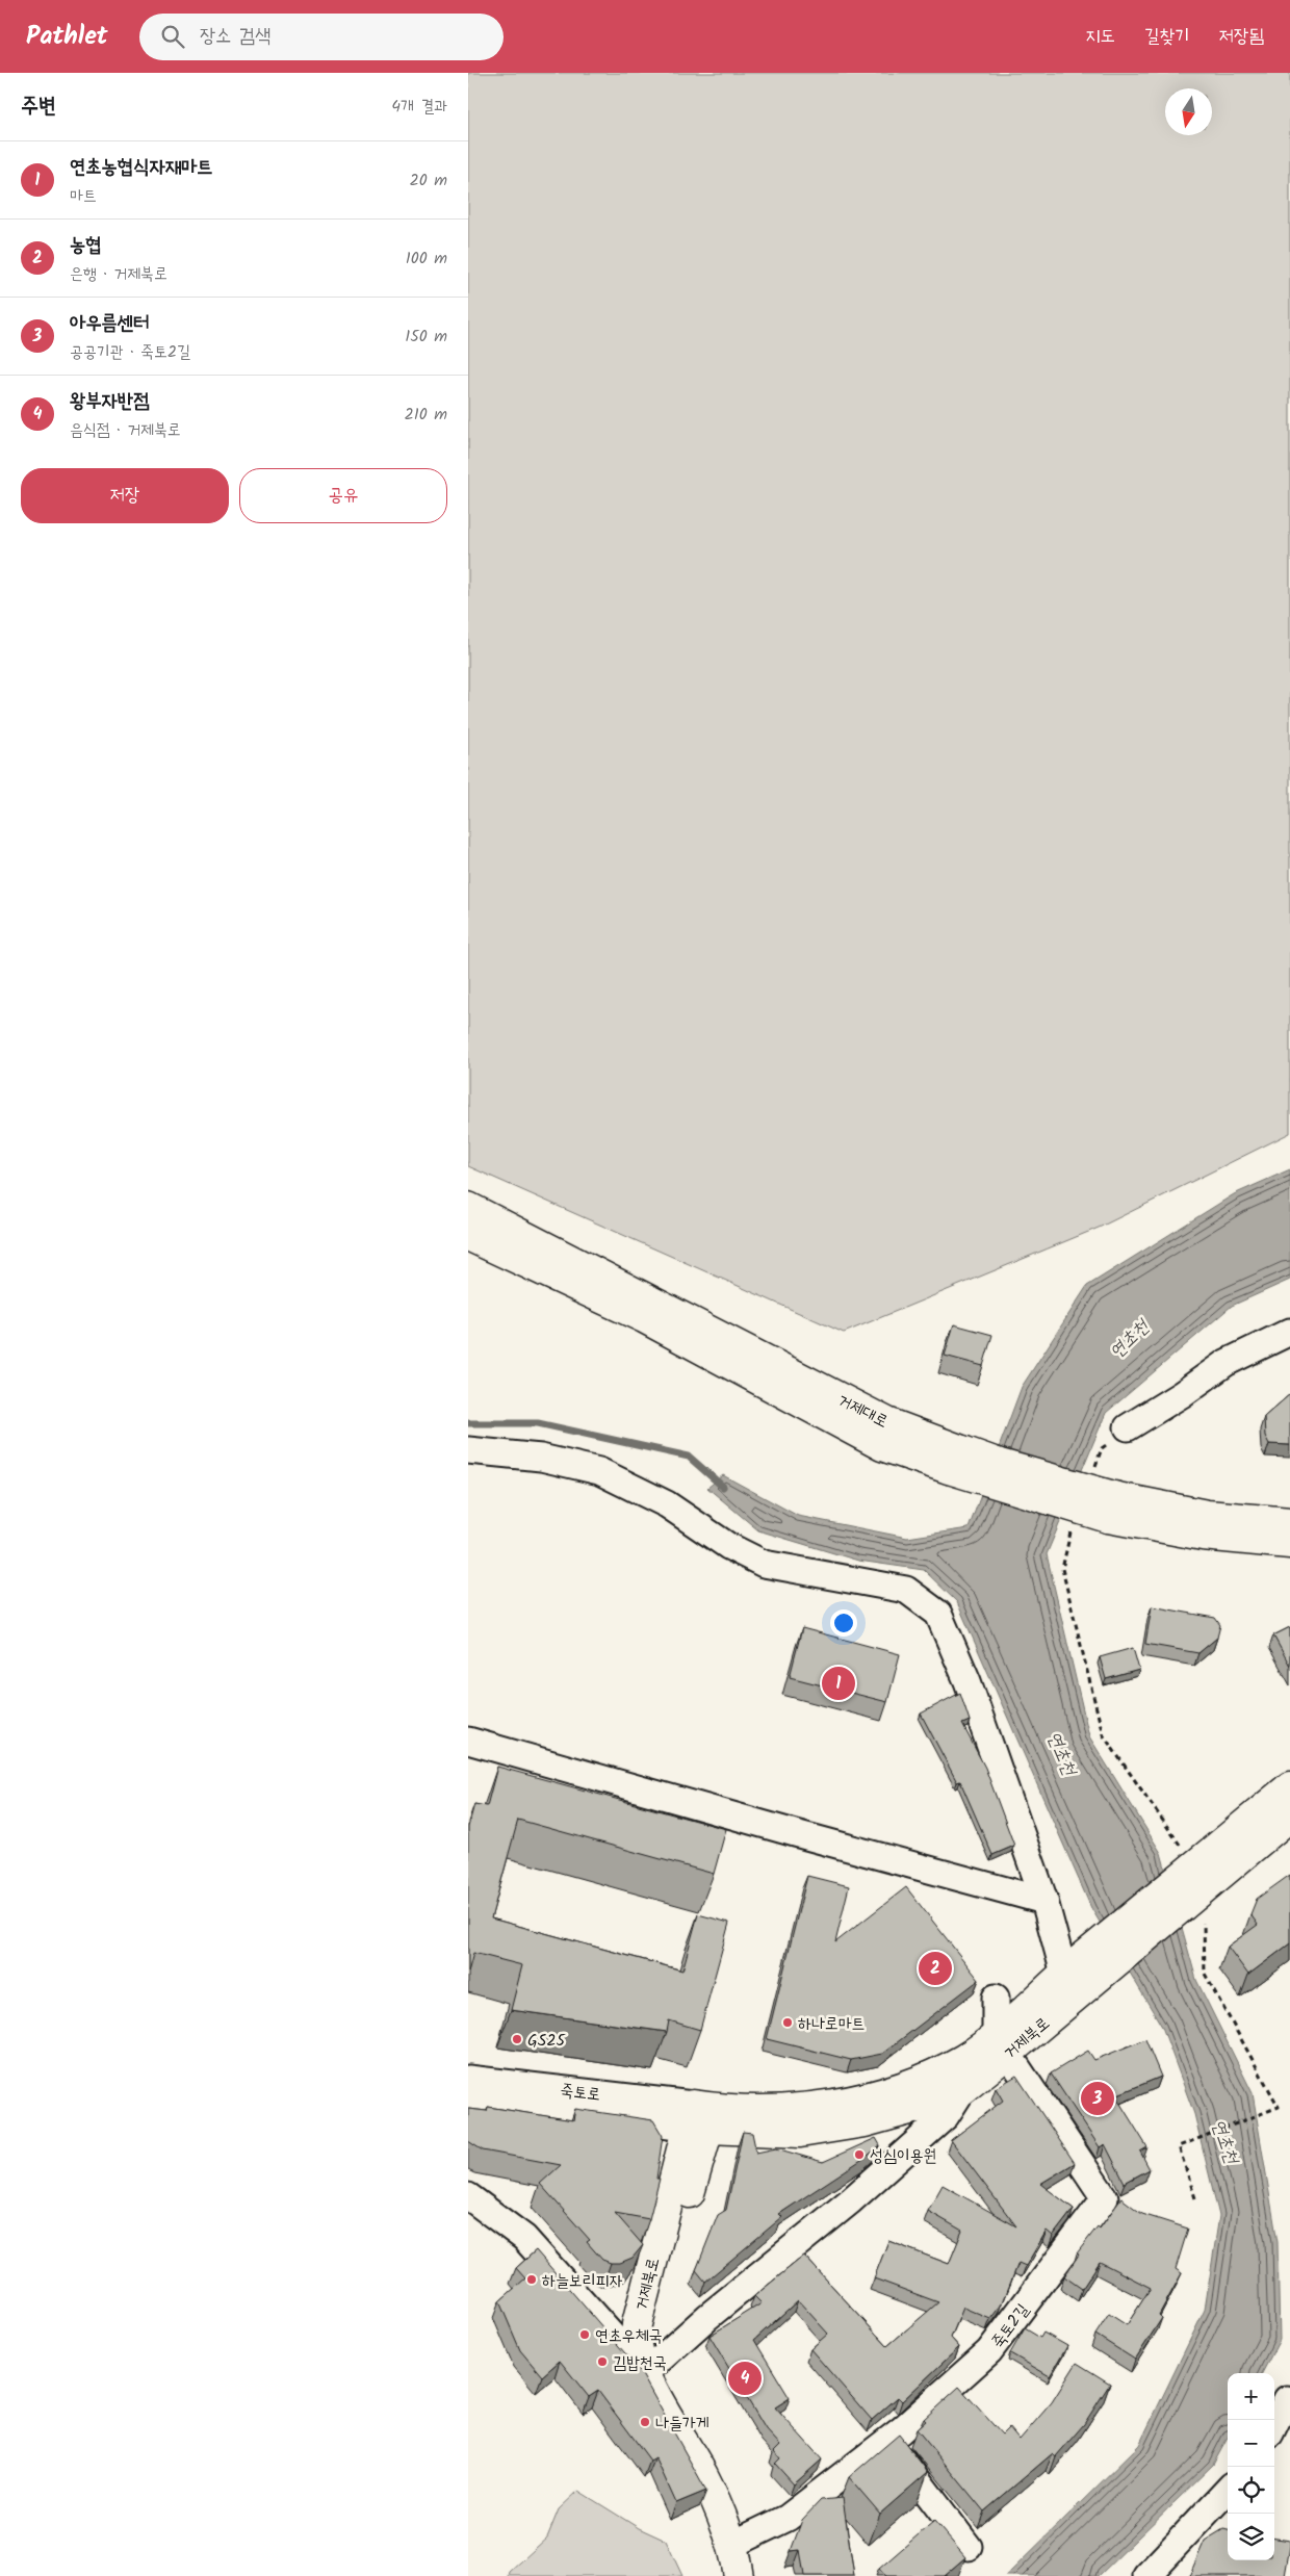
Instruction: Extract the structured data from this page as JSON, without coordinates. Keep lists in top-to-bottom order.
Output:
{
  "streets": {
    "main road": ["거제대로", "거제북로"],
    "street": ["죽토로", "죽토2길"]
  },
  "crossings": [
    ["거제북로", "죽토로"],
    ["거제북로", "죽토2길"]
  ],
  "water": ["연초천"],
  "places": [
    "하나로마트",
    "GS25",
    "성심이용원",
    "하늘보리피자",
    "연초우체국",
    "김밥천국",
    "나들가게"
  ],
  "north": "bottom",
  "page": {
    "header": "Pathlet",
    "search": "장소 검색",
    "nav": ["지도", "길찾기", "저장됨"],
    "heading": ["주변", "4개 결과"],
    "list": [
      {
        "mark": "1",
        "name": "연초농협식자재마트",
        "note": "마트",
        "value": "20 m"
      },
      {
        "mark": "2",
        "name": "농협",
        "note": "은행 · 거제북로",
        "value": "100 m"
      },
      {
        "mark": "3",
        "name": "아우름센터",
        "note": "공공기관 · 죽토2길",
        "value": "150 m"
      },
      {
        "mark": "4",
        "name": "왕부자반점",
        "note": "음식점 · 거제북로",
        "value": "210 m"
      }
    ],
    "buttons": ["저장", "공유"],
    "pins": [
      "1",
      "2",
      "3",
      "4"
    ],
    "map_buttons": ["+", "−"]
  }
}
